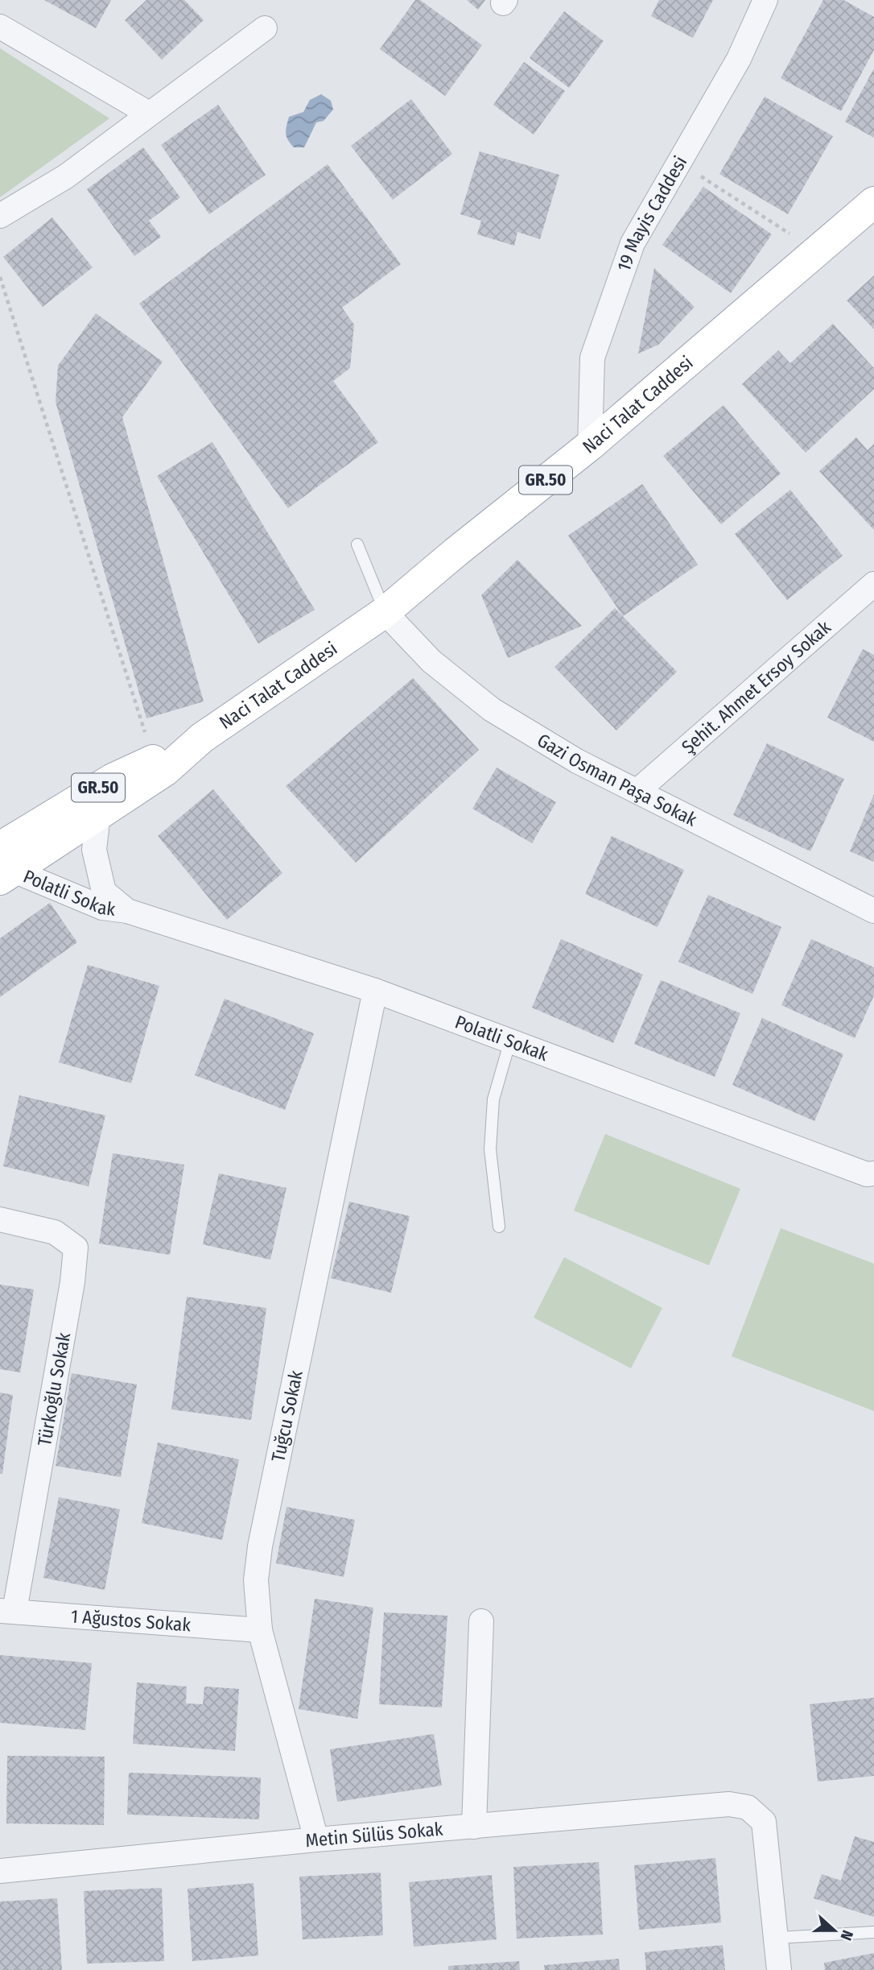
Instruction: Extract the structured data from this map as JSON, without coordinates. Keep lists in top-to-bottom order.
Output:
{
  "streets": {
    "main road": ["Naci Talat Caddesi", "GR.50"],
    "street": [
      "19 Mayis Caddesi",
      "Şehit. Ahmet Ersoy Sokak",
      "Gazi Osman Paşa Sokak",
      "Polatli Sokak",
      "Türkoğlu Sokak",
      "Tuğcu Sokak",
      "1 Ağustos Sokak",
      "Metin Sülüs Sokak"
    ]
  },
  "crossings": [
    ["19 Mayis Caddesi", "Naci Talat Caddesi"],
    ["Naci Talat Caddesi", "Gazi Osman Paşa Sokak"],
    ["Naci Talat Caddesi", "Polatli Sokak"],
    ["Şehit. Ahmet Ersoy Sokak", "Gazi Osman Paşa Sokak"],
    ["Polatli Sokak", "Tuğcu Sokak"],
    ["Türkoğlu Sokak", "1 Ağustos Sokak"],
    ["Tuğcu Sokak", "1 Ağustos Sokak"],
    ["Tuğcu Sokak", "Metin Sülüs Sokak"]
  ],
  "north": "right"
}
